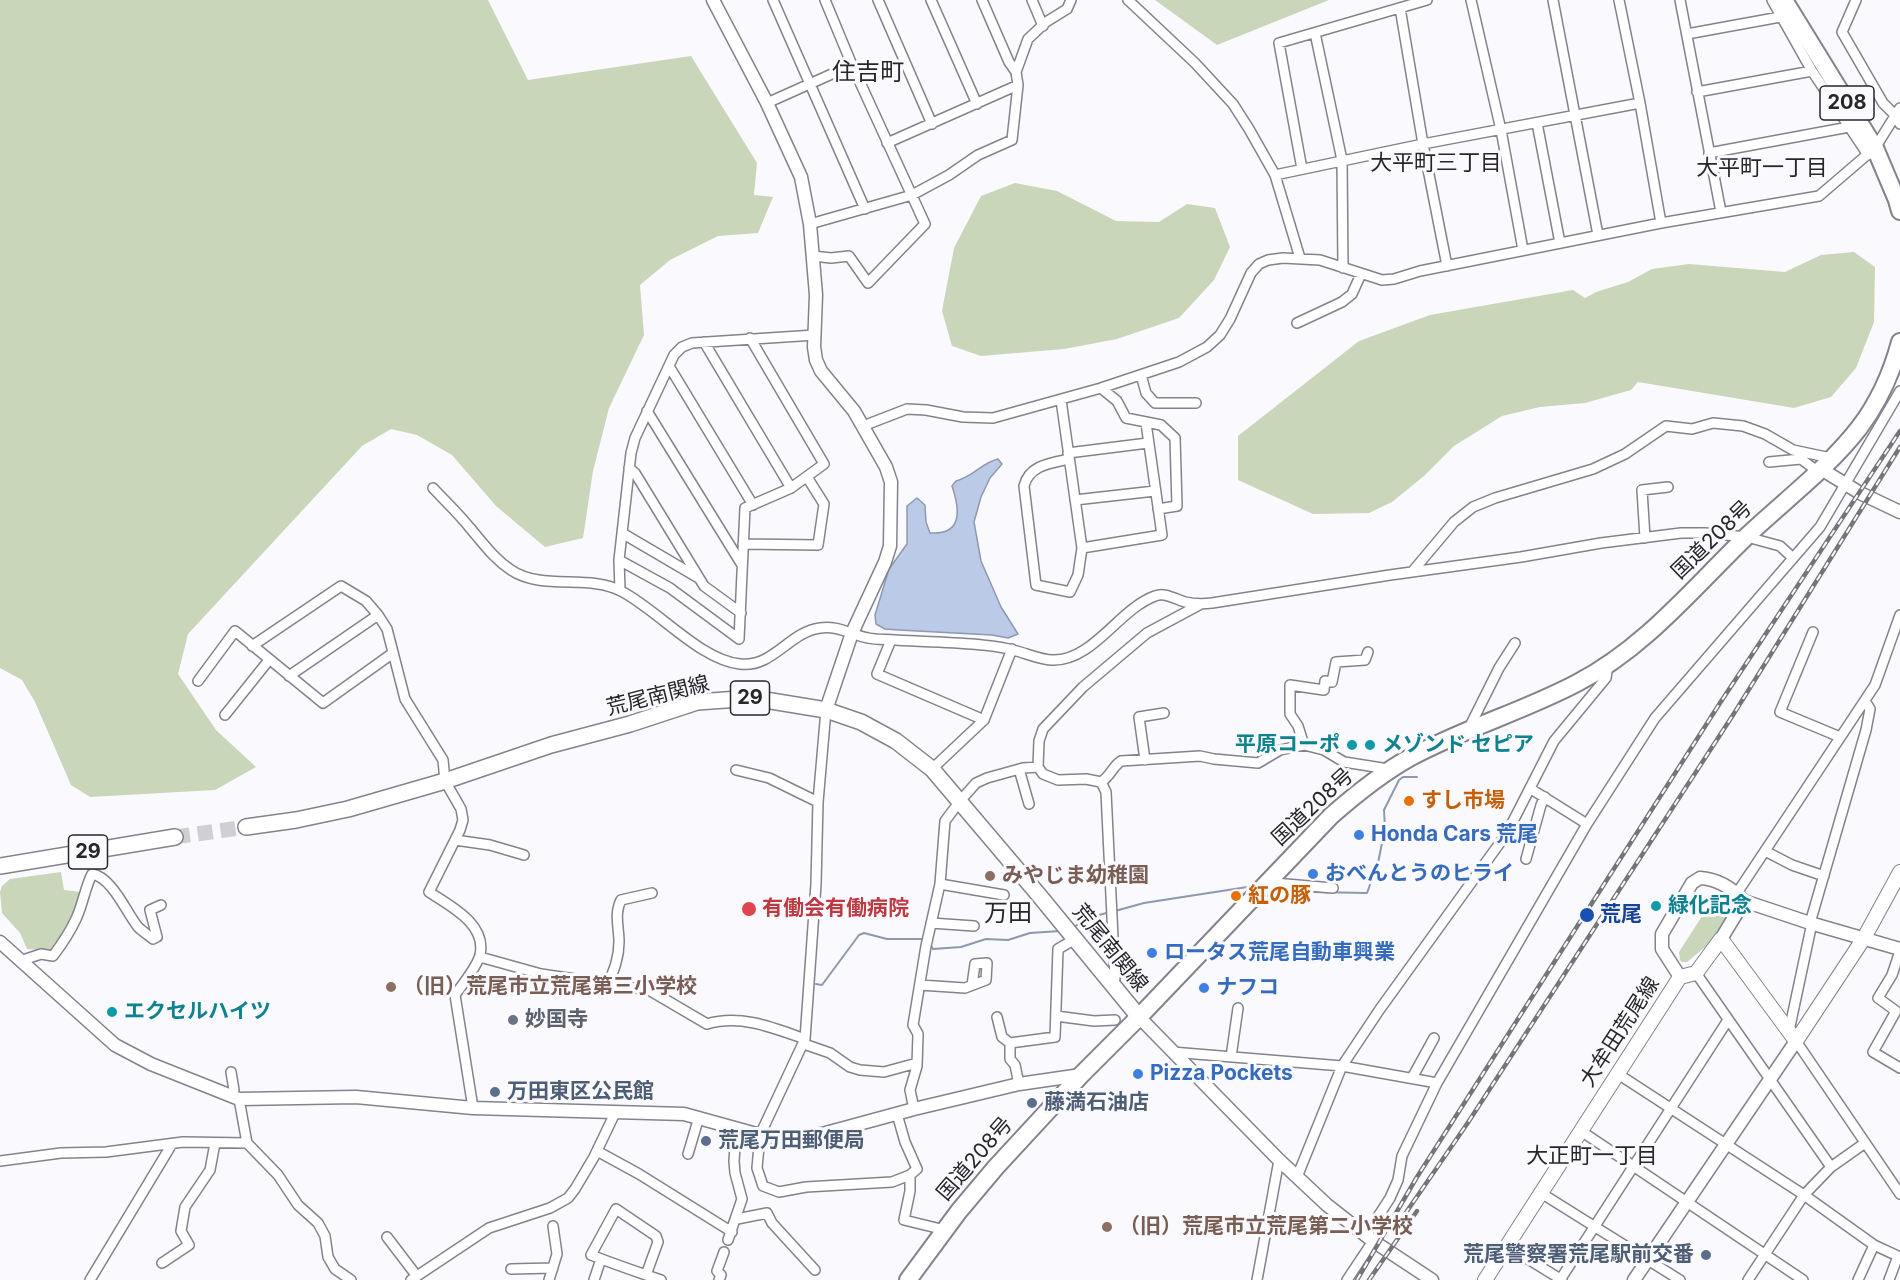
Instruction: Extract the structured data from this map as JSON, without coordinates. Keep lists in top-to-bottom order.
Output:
{
  "streets": {
    "highway": ["208", "国道208号"],
    "main road": ["荒尾南関線", "29", "大牟田荒尾線"]
  },
  "crossings": [
    ["国道208号", "荒尾南関線"]
  ],
  "districts": [
    "住吉町",
    "大平町三丁目",
    "大平町一丁目",
    "万田",
    "大正町一丁目"
  ],
  "places": [
    "平原コーポ",
    "メゾンド セピア",
    "すし市場",
    "Honda Cars 荒尾",
    "おべんとうのヒライ",
    "みやじま幼稚園",
    "紅の豚",
    "緑化記念",
    "有働会有働病院",
    "荒尾",
    "ロータス荒尾自動車興業",
    "（旧）荒尾市立荒尾第三小学校",
    "ナフコ",
    "エクセルハイツ",
    "妙国寺",
    "Pizza Pockets",
    "万田東区公民館",
    "藤満石油店",
    "荒尾万田郵便局",
    "（旧）荒尾市立荒尾第二小学校",
    "荒尾警察署荒尾駅前交番"
  ]
}
